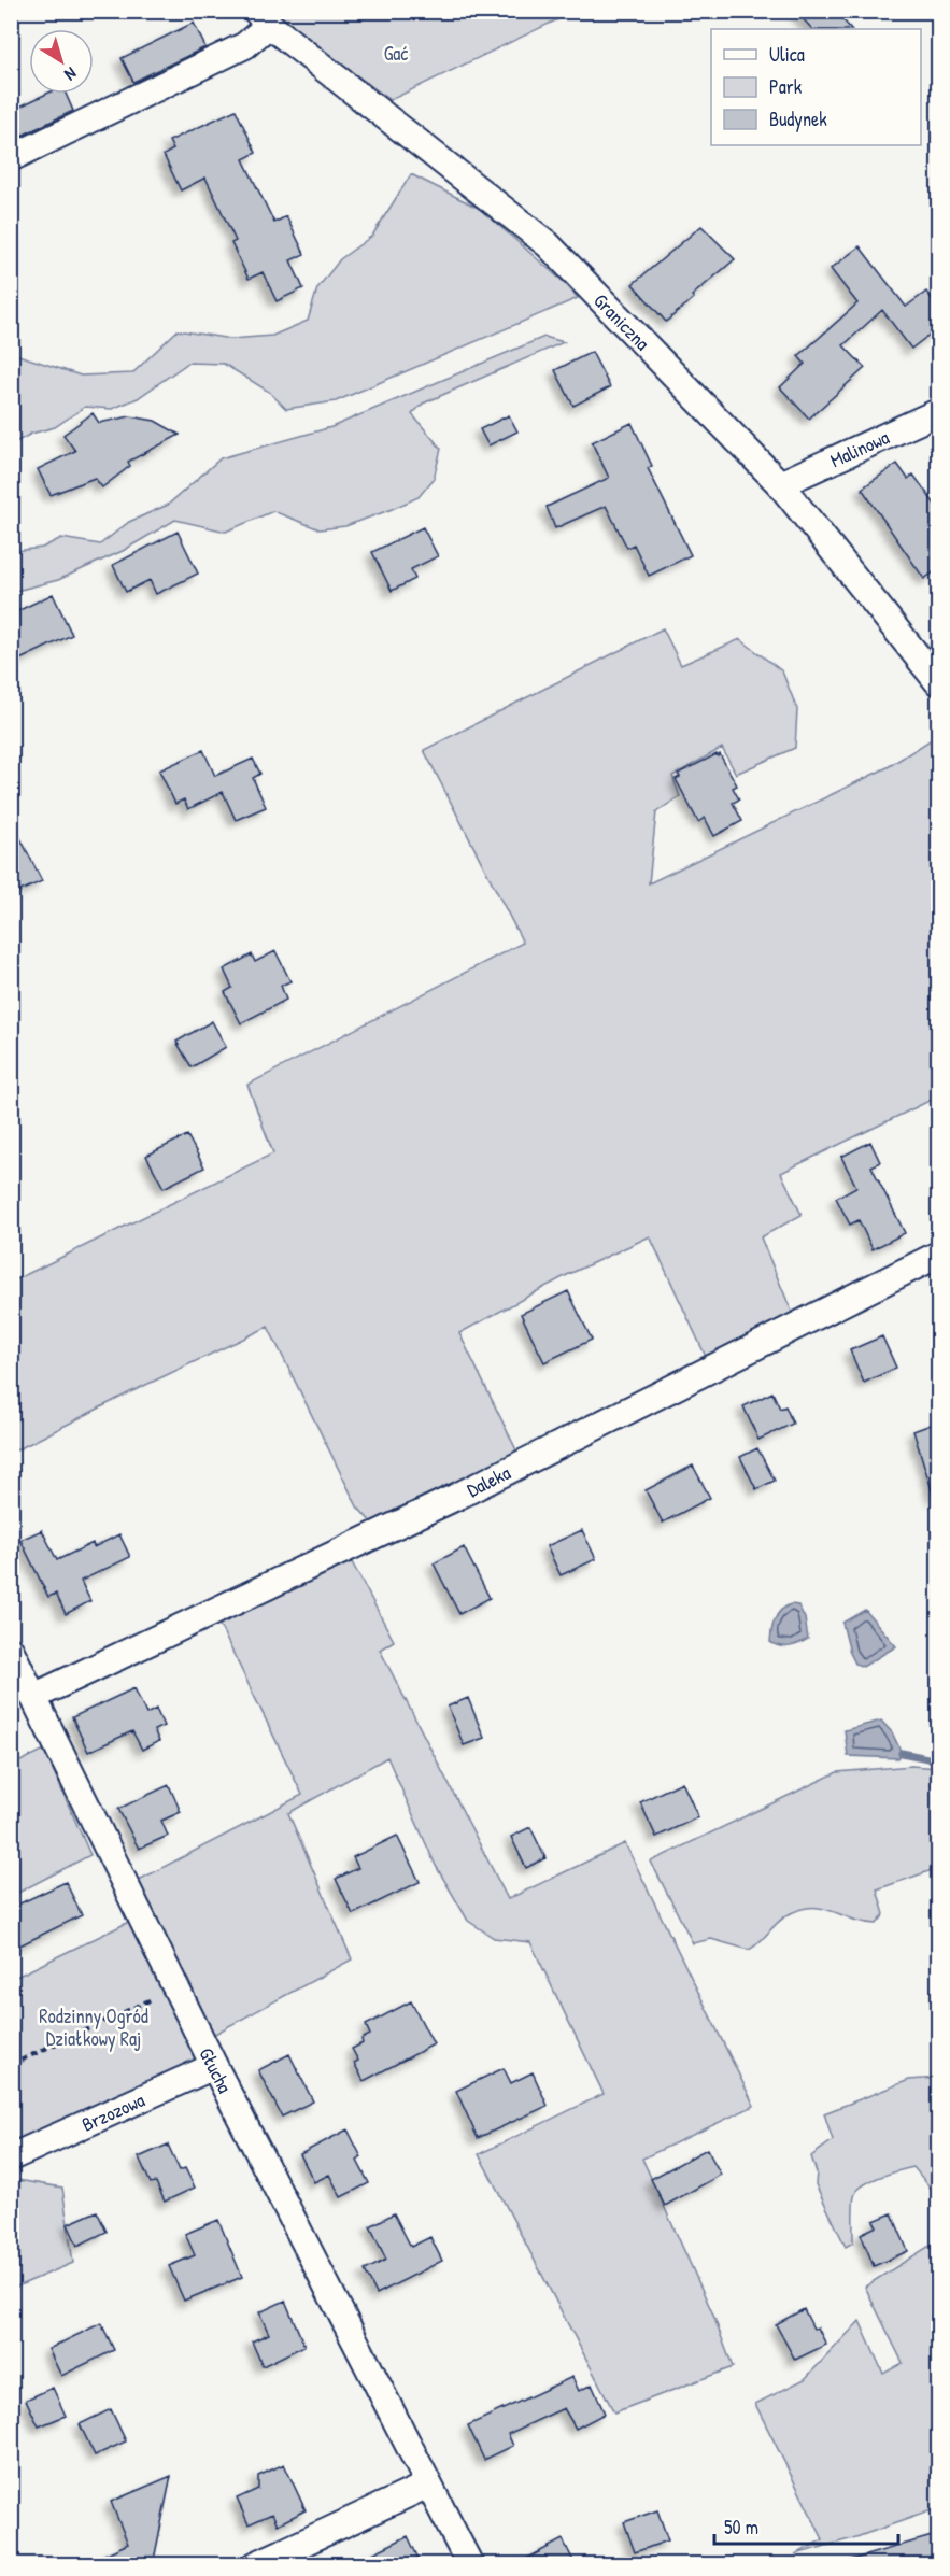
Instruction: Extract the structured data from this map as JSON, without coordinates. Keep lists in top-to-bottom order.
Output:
{
  "streets": {
    "street": [
      "Graniczna",
      "Malinowa",
      "Daleka",
      "Głucha",
      "Brzozowa"
    ]
  },
  "crossings": [
    ["Graniczna", "Malinowa"],
    ["Daleka", "Głucha"],
    ["Głucha", "Brzozowa"]
  ],
  "parks": ["Gać", "Rodzinny Ogród Działkowy Raj"],
  "legend": ["Ulica", "Park", "Budynek"],
  "scale_bar": "50 m",
  "north": "bottom right"
}
